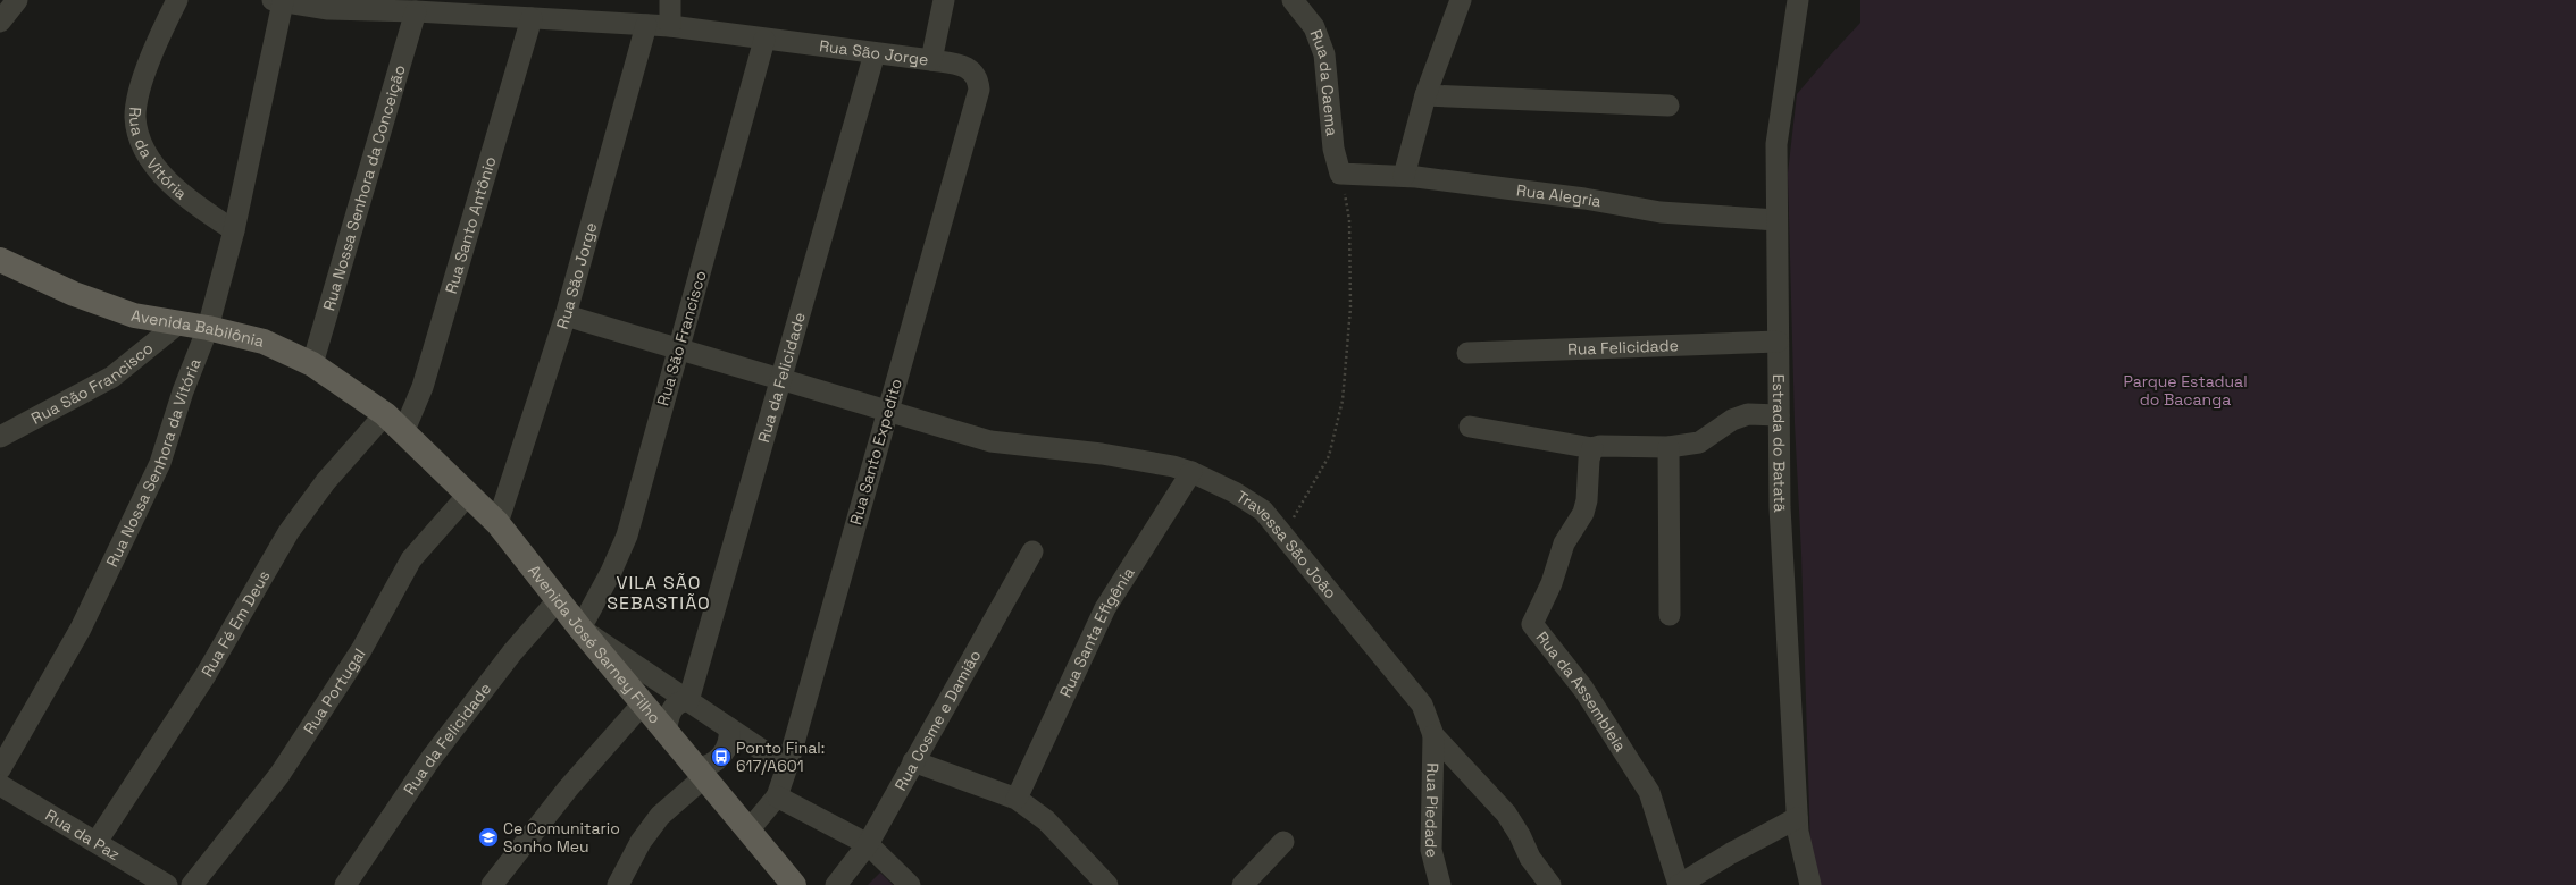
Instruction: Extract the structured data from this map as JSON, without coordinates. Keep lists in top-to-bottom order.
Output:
{
  "streets": {
    "main road": ["Avenida Babilônia", "Avenida José Sarney Filho"],
    "street": [
      "Rua São Jorge",
      "Rua da Caema",
      "Rua da Vitória",
      "Rua Nossa Senhora da Conceição",
      "Rua Alegria",
      "Rua Santo Antônio",
      "Rua São Francisco",
      "Rua Felicidade",
      "Rua da Felicidade",
      "Estrada do Batatã",
      "Rua Santo Expedito",
      "Rua Nossa Senhora da Vitória",
      "Travessa São João",
      "Rua Fé Em Deus",
      "Rua Santa Efigênia",
      "Rua Portugal",
      "Rua da Assembleia",
      "Rua Cosme e Damião",
      "Rua Piedade",
      "Rua da Paz"
    ]
  },
  "crossings": [
    ["Rua São Jorge", "Rua Nossa Senhora da Conceição"],
    ["Rua São Jorge", "Rua Santo Antônio"],
    ["Rua São Jorge", "Rua São Francisco"],
    ["Rua São Jorge", "Rua da Felicidade"],
    ["Rua São Jorge", "Rua Santo Expedito"],
    ["Rua São Jorge", "Rua Nossa Senhora da Vitória"],
    ["Rua São Jorge", "Avenida José Sarney Filho"],
    ["Rua da Caema", "Rua Alegria"],
    ["Rua da Vitória", "Rua Nossa Senhora da Vitória"],
    ["Rua Nossa Senhora da Conceição", "Avenida Babilônia"],
    ["Rua Alegria", "Estrada do Batatã"],
    ["Rua Santo Antônio", "Avenida José Sarney Filho"],
    ["Avenida Babilônia", "Rua São Francisco"],
    ["Avenida Babilônia", "Rua Nossa Senhora da Vitória"],
    ["Avenida Babilônia", "Rua Fé Em Deus"],
    ["Avenida Babilônia", "Avenida José Sarney Filho"],
    ["Rua São Francisco", "Avenida José Sarney Filho"],
    ["Rua Felicidade", "Estrada do Batatã"],
    ["Rua da Felicidade", "Avenida José Sarney Filho"],
    ["Rua Santo Expedito", "Travessa São João"],
    ["Rua Santo Expedito", "Avenida José Sarney Filho"],
    ["Travessa São João", "Rua Santa Efigênia"],
    ["Travessa São João", "Rua Piedade"],
    ["Rua Fé Em Deus", "Avenida José Sarney Filho"],
    ["Rua Fé Em Deus", "Rua da Paz"],
    ["Avenida José Sarney Filho", "Rua Portugal"]
  ],
  "districts": ["VILA SÃO SEBASTIÃO"],
  "parks": ["Parque Estadual do Bacanga"],
  "places": {
    "bus stop": ["Ponto Final: 617/A601"],
    "school or university": ["Ce Comunitario Sonho Meu"]
  }
}
